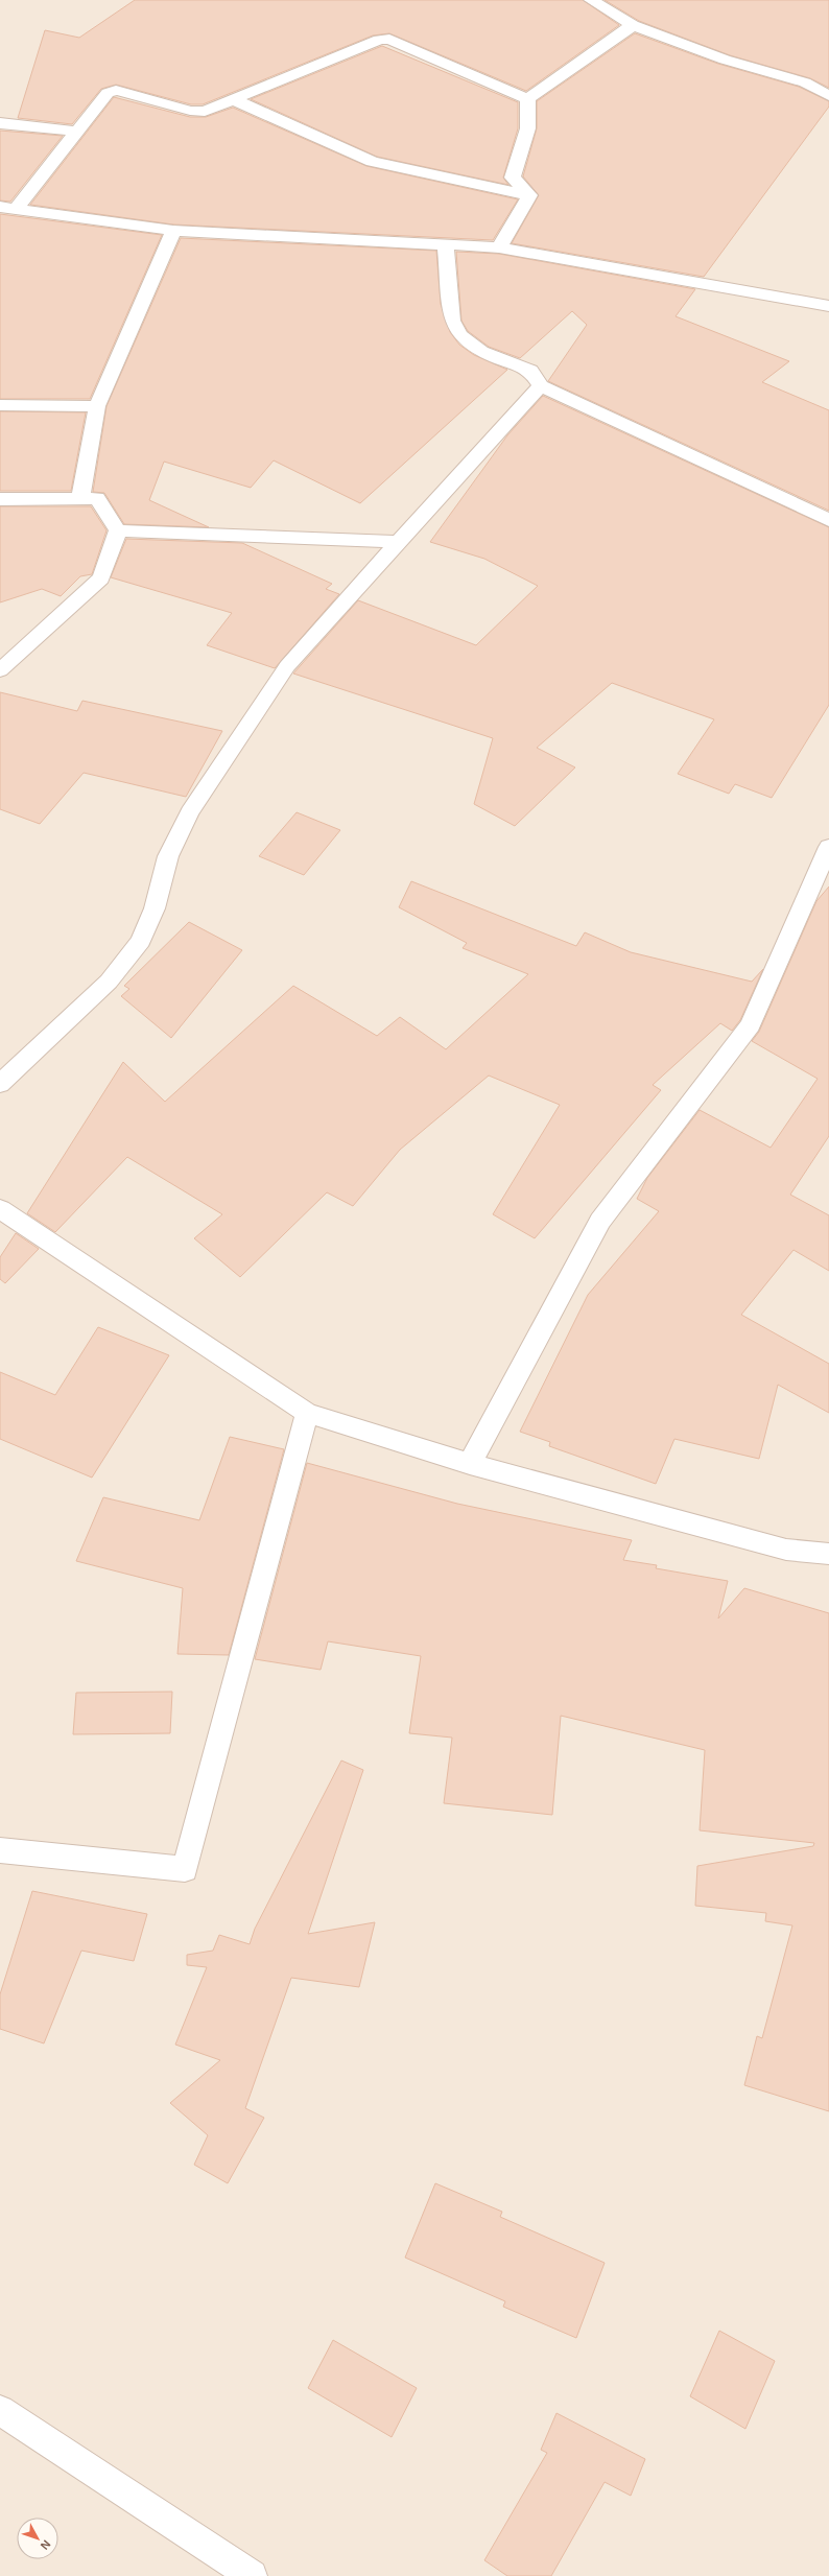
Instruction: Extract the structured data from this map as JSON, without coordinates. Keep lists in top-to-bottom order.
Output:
{
  "north": "bottom right"
}
